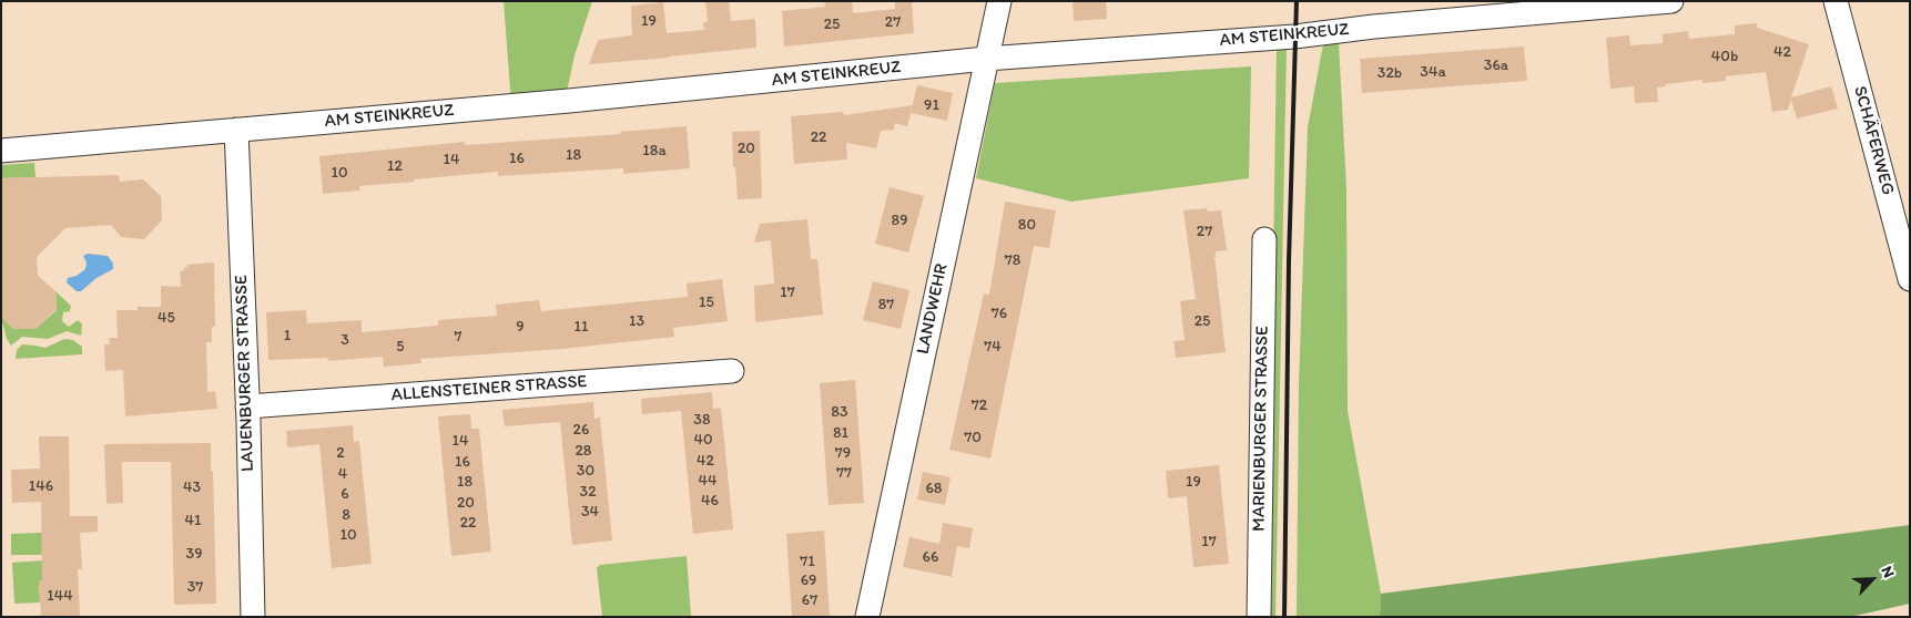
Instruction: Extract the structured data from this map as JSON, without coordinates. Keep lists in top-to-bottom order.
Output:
{
  "streets": {
    "street": [
      "AM STEINKREUZ",
      "SCHÄFERWEG",
      "LANDWEHR",
      "LAUENBURGER STRASSE",
      "ALLENSTEINER STRASSE",
      "MARIENBURGER STRASSE"
    ]
  },
  "crossings": [
    ["AM STEINKREUZ", "LANDWEHR"],
    ["AM STEINKREUZ", "LAUENBURGER STRASSE"],
    ["LAUENBURGER STRASSE", "ALLENSTEINER STRASSE"]
  ],
  "house_numbers": [
    "19",
    "27",
    "25",
    "42",
    "40b",
    "36a",
    "34a",
    "32b",
    "91",
    "22",
    "20",
    "18a",
    "18",
    "16",
    "14",
    "12",
    "10",
    "89",
    "80",
    "27",
    "78",
    "17",
    "15",
    "87",
    "76",
    "45",
    "13",
    "25",
    "9",
    "11",
    "1",
    "7",
    "3",
    "5",
    "74",
    "72",
    "83",
    "38",
    "26",
    "81",
    "70",
    "40",
    "14",
    "28",
    "2",
    "79",
    "42",
    "16",
    "30",
    "77",
    "4",
    "44",
    "18",
    "19",
    "146",
    "43",
    "68",
    "32",
    "6",
    "46",
    "20",
    "34",
    "8",
    "41",
    "22",
    "10",
    "17",
    "39",
    "66",
    "71",
    "69",
    "37",
    "144",
    "67"
  ],
  "north": "top right"
}
